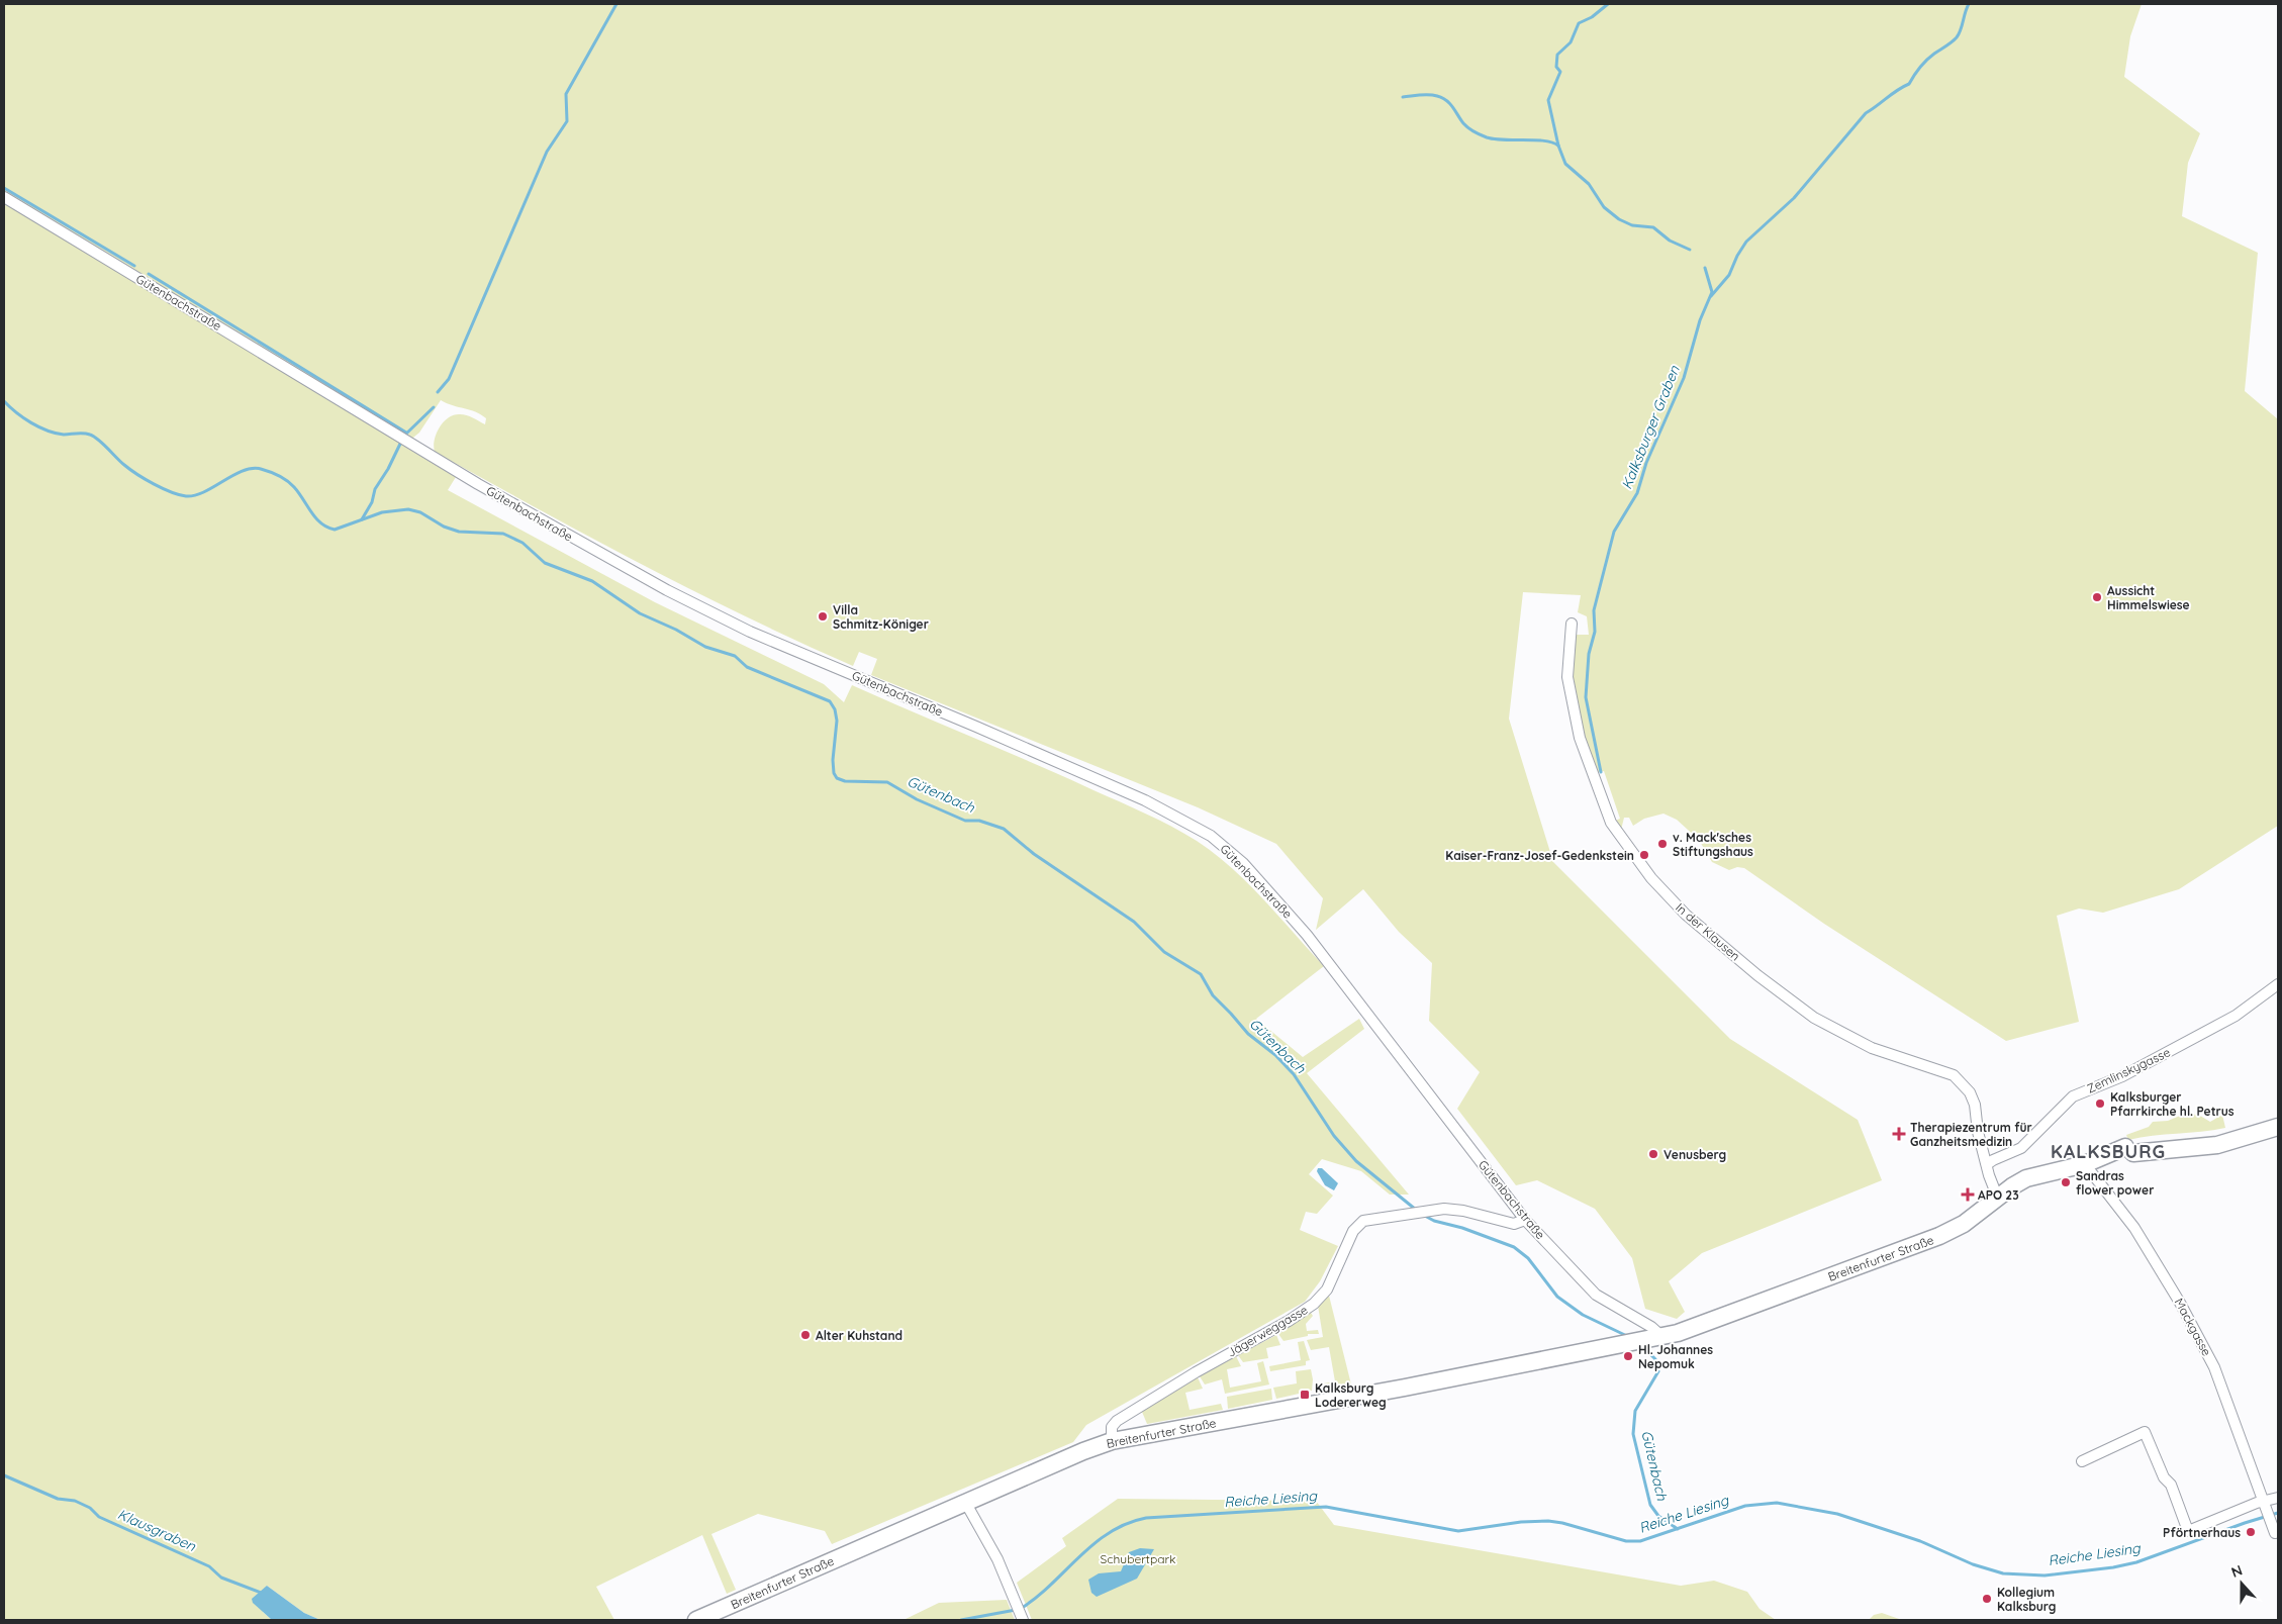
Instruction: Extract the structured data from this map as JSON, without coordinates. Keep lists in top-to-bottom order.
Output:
{
  "streets": {
    "main road": ["Breitenfurter Straße"],
    "street": [
      "Gütenbachstraße",
      "In der Klausen",
      "Zemlinskygasse",
      "Mackgasse",
      "Jägerweggasse"
    ]
  },
  "crossings": [
    ["Gütenbachstraße", "Breitenfurter Straße"],
    ["Gütenbachstraße", "Jägerweggasse"],
    ["In der Klausen", "Zemlinskygasse"],
    ["In der Klausen", "Breitenfurter Straße"],
    ["Breitenfurter Straße", "Mackgasse"],
    ["Breitenfurter Straße", "Jägerweggasse"]
  ],
  "districts": ["KALKSBURG"],
  "water": [
    "Kalksburger Graben",
    "Gütenbach",
    "Reiche Liesing",
    "Klausgraben"
  ],
  "parks": ["Schubertpark"],
  "places": {
    "other": [
      "Aussicht Himmelswiese",
      "Villa Schmitz-Königer",
      "v. Mack'sches Stiftungshaus",
      "Kaiser-Franz-Josef-Gedenkstein",
      "Kalksburger Pfarrkirche hl. Petrus",
      "Venusberg",
      "Sandras flower power",
      "Alter Kuhstand",
      "Hl. Johannes Nepomuk",
      "Pförtnerhaus",
      "Kollegium Kalksburg"
    ],
    "health": ["Therapiezentrum für Ganzheitsmedizin", "APO 23"],
    "transit": ["Kalksburg Lodererweg"]
  },
  "north": "top"
}
